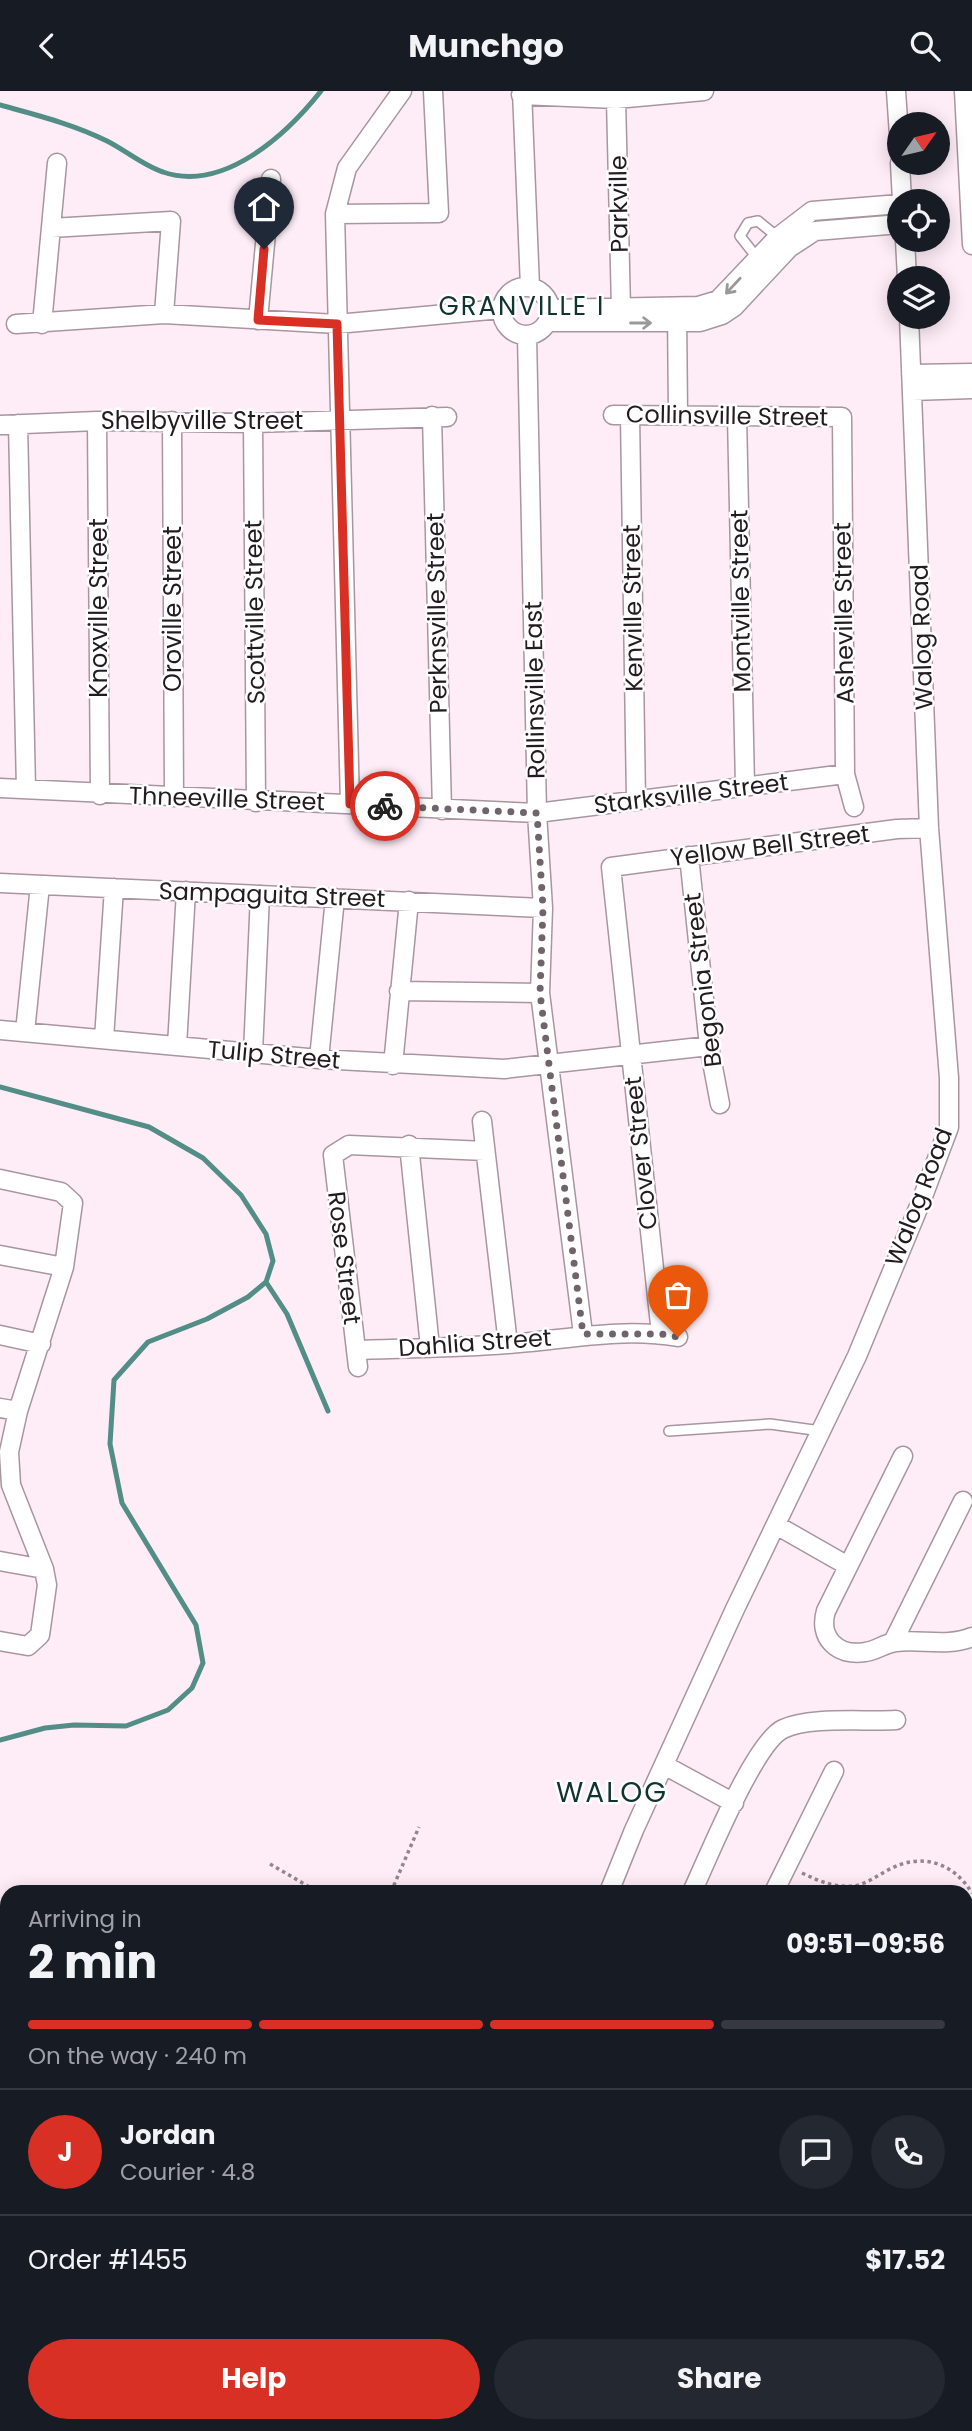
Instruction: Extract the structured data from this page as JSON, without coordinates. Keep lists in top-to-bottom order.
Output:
{
  "streets": {
    "street": [
      "Parkville",
      "Collinsville Street",
      "Shelbyville Street",
      "Montville Street",
      "Knoxville Street",
      "Kenville Street",
      "Oroville Street",
      "Scottville Street",
      "Perknsville Street",
      "Asheville Street",
      "Walog Road",
      "Rollinsville East",
      "Starksville Street",
      "Thneeville Street",
      "Yellow Bell Street",
      "Sampaguita Street",
      "Begonia Street",
      "Tulip Street",
      "Clover Street",
      "Rose Street",
      "Dahlia Street"
    ]
  },
  "crossings": [
    ["Collinsville Street", "Montville Street"],
    ["Collinsville Street", "Kenville Street"],
    ["Collinsville Street", "Asheville Street"],
    ["Shelbyville Street", "Knoxville Street"],
    ["Shelbyville Street", "Oroville Street"],
    ["Shelbyville Street", "Scottville Street"],
    ["Shelbyville Street", "Perknsville Street"],
    ["Montville Street", "Starksville Street"],
    ["Knoxville Street", "Thneeville Street"],
    ["Kenville Street", "Starksville Street"],
    ["Oroville Street", "Thneeville Street"],
    ["Scottville Street", "Thneeville Street"],
    ["Perknsville Street", "Thneeville Street"],
    ["Asheville Street", "Starksville Street"],
    ["Walog Road", "Yellow Bell Street"],
    ["Rollinsville East", "Starksville Street"],
    ["Rollinsville East", "Thneeville Street"],
    ["Rollinsville East", "Sampaguita Street"],
    ["Rollinsville East", "Tulip Street"],
    ["Rollinsville East", "Dahlia Street"],
    ["Starksville Street", "Thneeville Street"],
    ["Yellow Bell Street", "Begonia Street"],
    ["Yellow Bell Street", "Clover Street"],
    ["Begonia Street", "Tulip Street"],
    ["Tulip Street", "Clover Street"],
    ["Clover Street", "Dahlia Street"],
    ["Rose Street", "Dahlia Street"]
  ],
  "districts": ["GRANVILLE I", "WALOG"],
  "north": "top right",
  "page": {
    "header": "Munchgo",
    "heading": ["2 min", "Arriving in", "09:51–09:56"],
    "panel": [
      "Jordan",
      "Courier · 4.8",
      "Order #1455",
      "$17.52"
    ],
    "bar": "On the way · 240 m",
    "round": "J",
    "buttons": ["Help", "Share"]
  }
}
